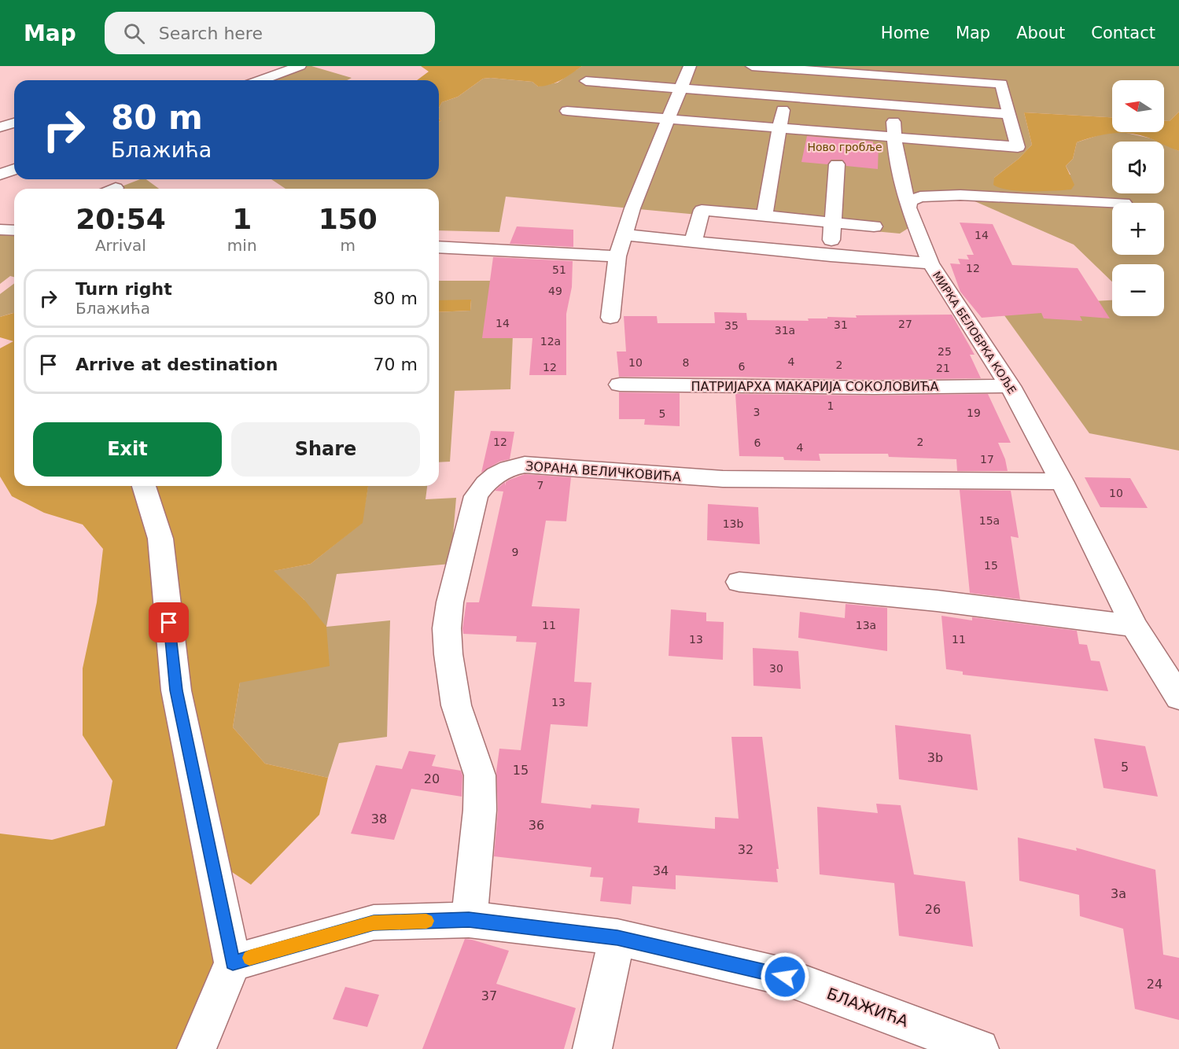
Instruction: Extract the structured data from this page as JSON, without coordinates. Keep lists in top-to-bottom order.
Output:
{
  "streets": {
    "street": [
      "МИРКА БЕЛОБРКА КОЉЕ",
      "ПАТРИЈАРХА МАКАРИЈА СОКОЛОВИЋА",
      "ЗОРАНА ВЕЛИЧКОВИЋА",
      "БЛАЖИЋА"
    ]
  },
  "crossings": [
    ["МИРКА БЕЛОБРКА КОЉЕ", "ПАТРИЈАРХА МАКАРИЈА СОКОЛОВИЋА"],
    ["МИРКА БЕЛОБРКА КОЉЕ", "ЗОРАНА ВЕЛИЧКОВИЋА"],
    ["ЗОРАНА ВЕЛИЧКОВИЋА", "БЛАЖИЋА"]
  ],
  "parks": ["Ново гробље"],
  "house_numbers": [
    "14",
    "12",
    "51",
    "49",
    "14",
    "27",
    "31",
    "35",
    "31a",
    "12a",
    "25",
    "4",
    "10",
    "8",
    "2",
    "6",
    "12",
    "21",
    "1",
    "3",
    "19",
    "5",
    "12",
    "2",
    "6",
    "4",
    "17",
    "7",
    "10",
    "15a",
    "13b",
    "9",
    "15",
    "11",
    "13a",
    "13",
    "11",
    "30",
    "13",
    "3b",
    "5",
    "15",
    "20",
    "38",
    "36",
    "32",
    "34",
    "3a",
    "26",
    "24",
    "37"
  ],
  "north": "left",
  "page": {
    "header": "Map",
    "search": "Search here",
    "nav": [
      "Home",
      "Map",
      "About",
      "Contact"
    ],
    "map_buttons": ["+", "−"],
    "turn": ["80 m", "Блажића"],
    "eta": [
      "20:54",
      "Arrival",
      "1",
      "min",
      "150",
      "m"
    ],
    "list": [
      {
        "name": "Turn right",
        "note": "Блажића",
        "value": "80 m"
      },
      {
        "name": "Arrive at destination",
        "value": "70 m"
      }
    ],
    "buttons": ["Exit", "Share"]
  }
}
